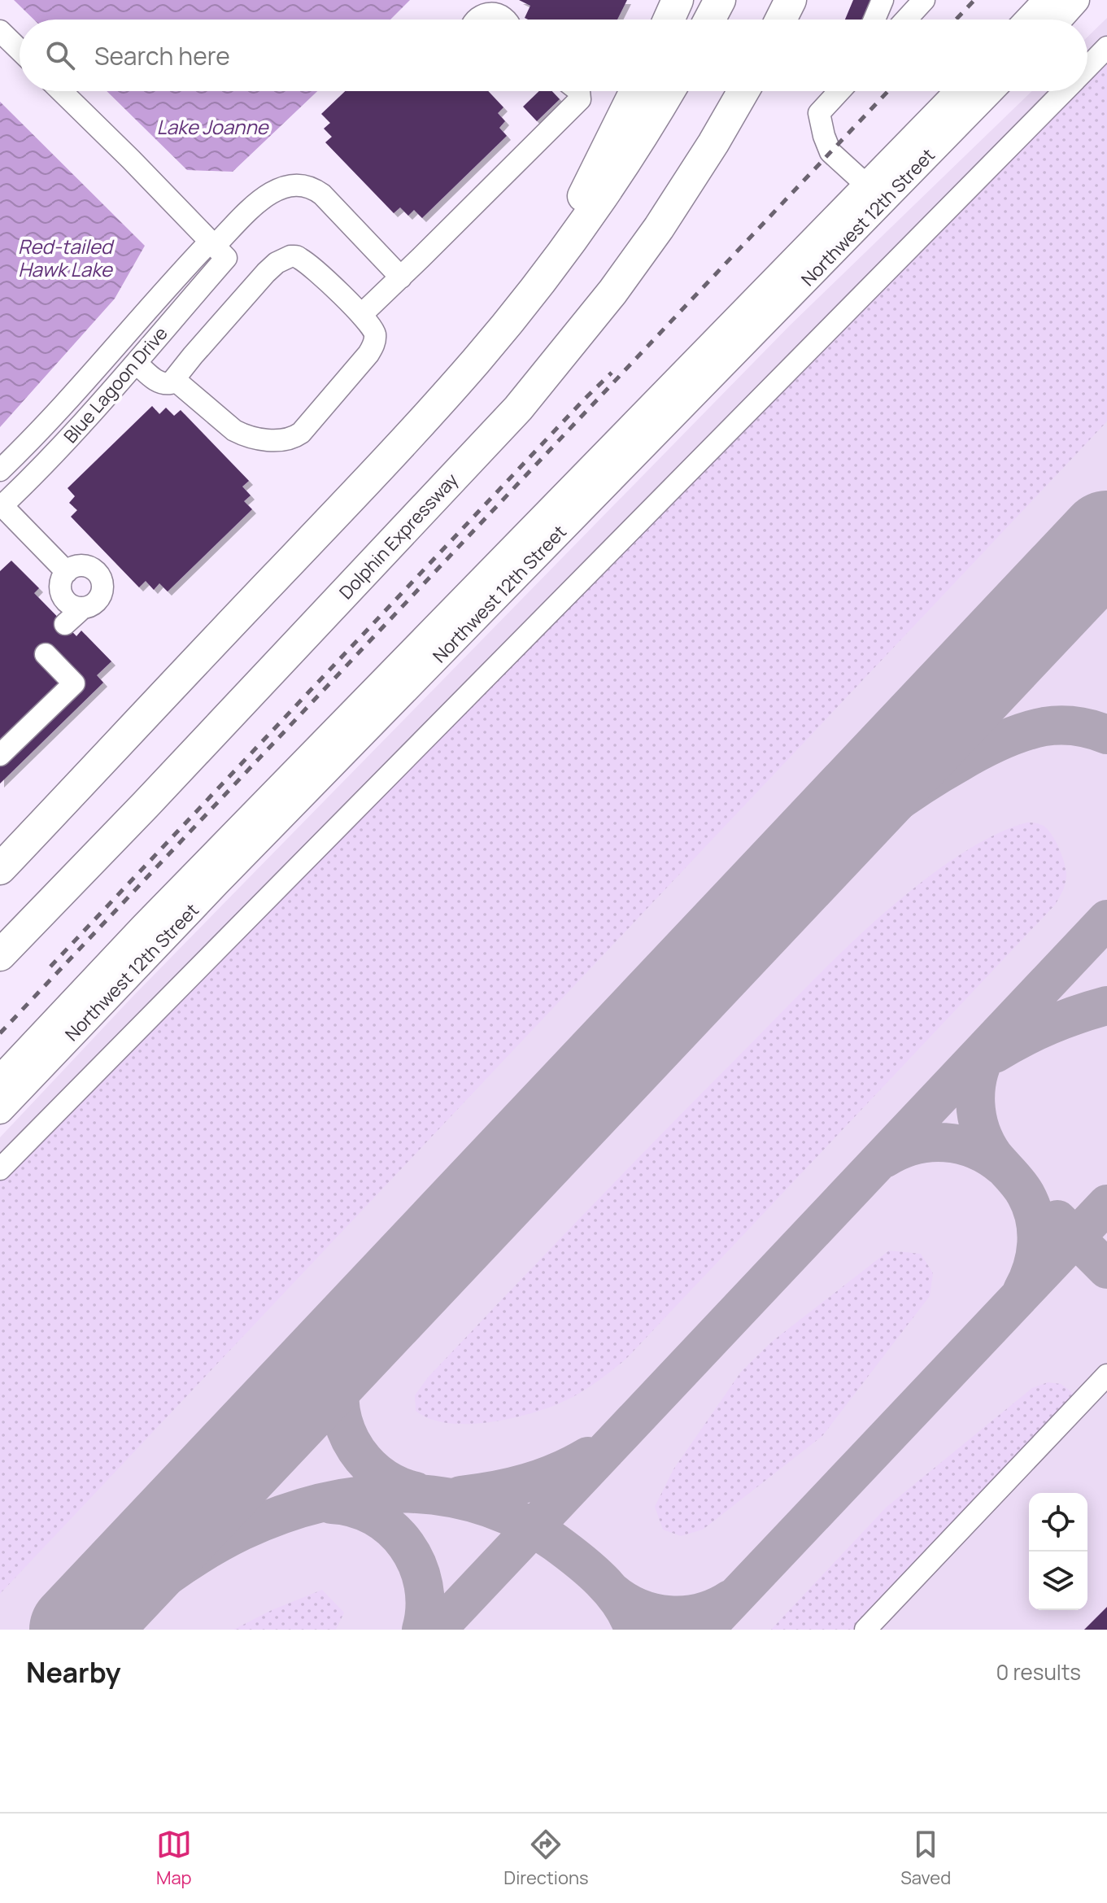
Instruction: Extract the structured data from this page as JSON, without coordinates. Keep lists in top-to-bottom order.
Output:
{
  "streets": {
    "highway": ["Dolphin Expressway"],
    "main road": ["Northwest 12th Street"],
    "street": ["Blue Lagoon Drive"]
  },
  "water": ["Lake Joanne", "Red-tailed Hawk Lake"],
  "page": {
    "search": "Search here",
    "heading": ["Nearby", "0 results"],
    "nav": ["Map", "Directions", "Saved"]
  }
}
